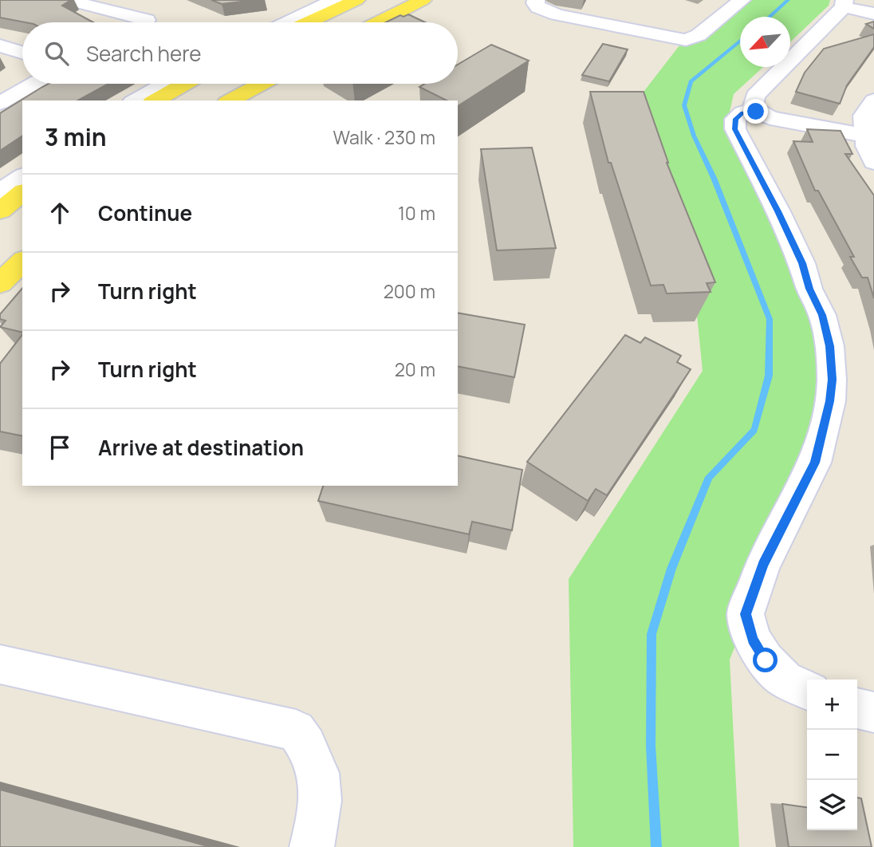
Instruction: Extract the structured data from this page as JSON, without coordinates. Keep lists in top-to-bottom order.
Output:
{
  "north": "bottom left",
  "page": {
    "search": "Search here",
    "heading": ["3 min", "Walk · 230 m"],
    "list": [
      ["Continue", "10 m"],
      ["Turn right", "200 m"],
      ["Turn right", "20 m"],
      "Arrive at destination"
    ],
    "map_buttons": ["+", "−"]
  }
}
